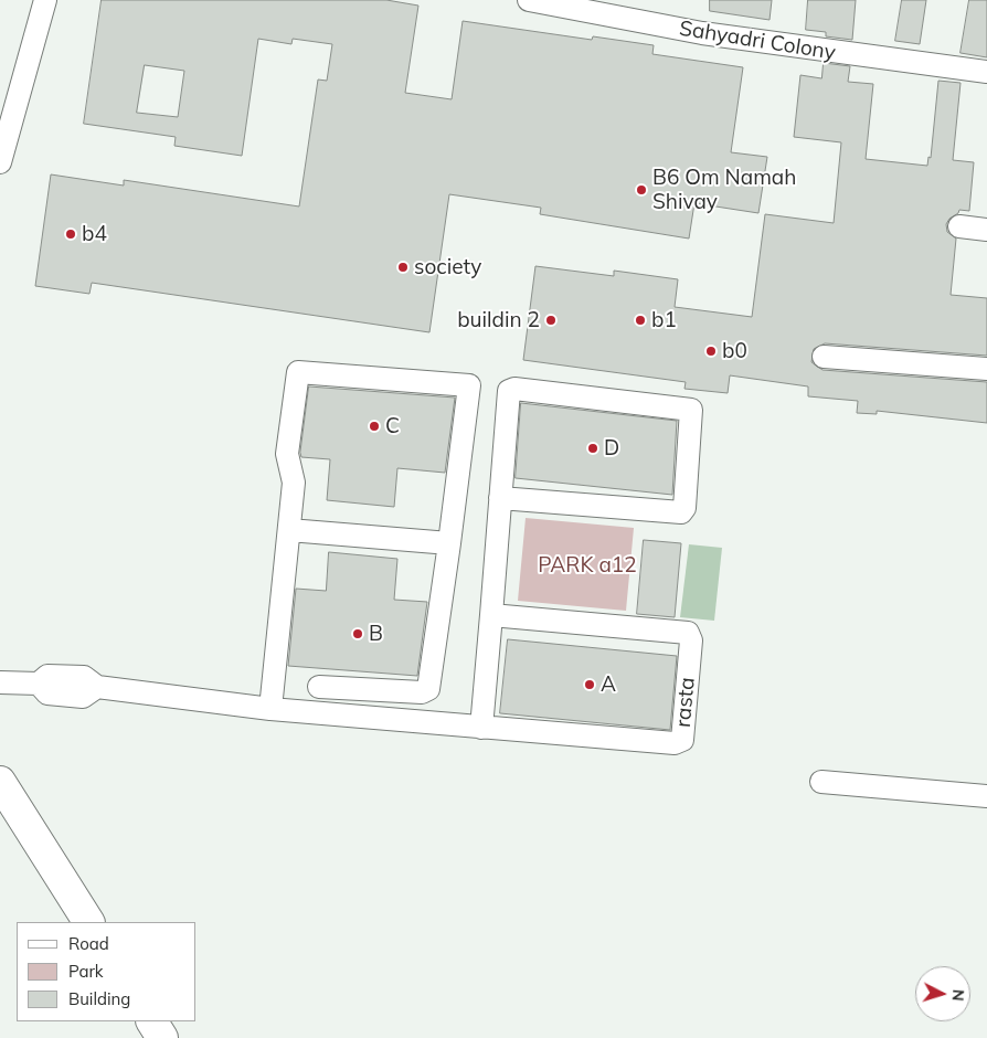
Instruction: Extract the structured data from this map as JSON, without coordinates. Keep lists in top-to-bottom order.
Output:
{
  "streets": {
    "street": ["Sahyadri Colony", "rasta"]
  },
  "parks": ["PARK a12"],
  "places": [
    "B6 Om Namah Shivay",
    "b4",
    "society",
    "buildin 2",
    "b1",
    "b0",
    "C",
    "D",
    "B",
    "A"
  ],
  "legend": ["Road", "Park", "Building"],
  "north": "right"
}
